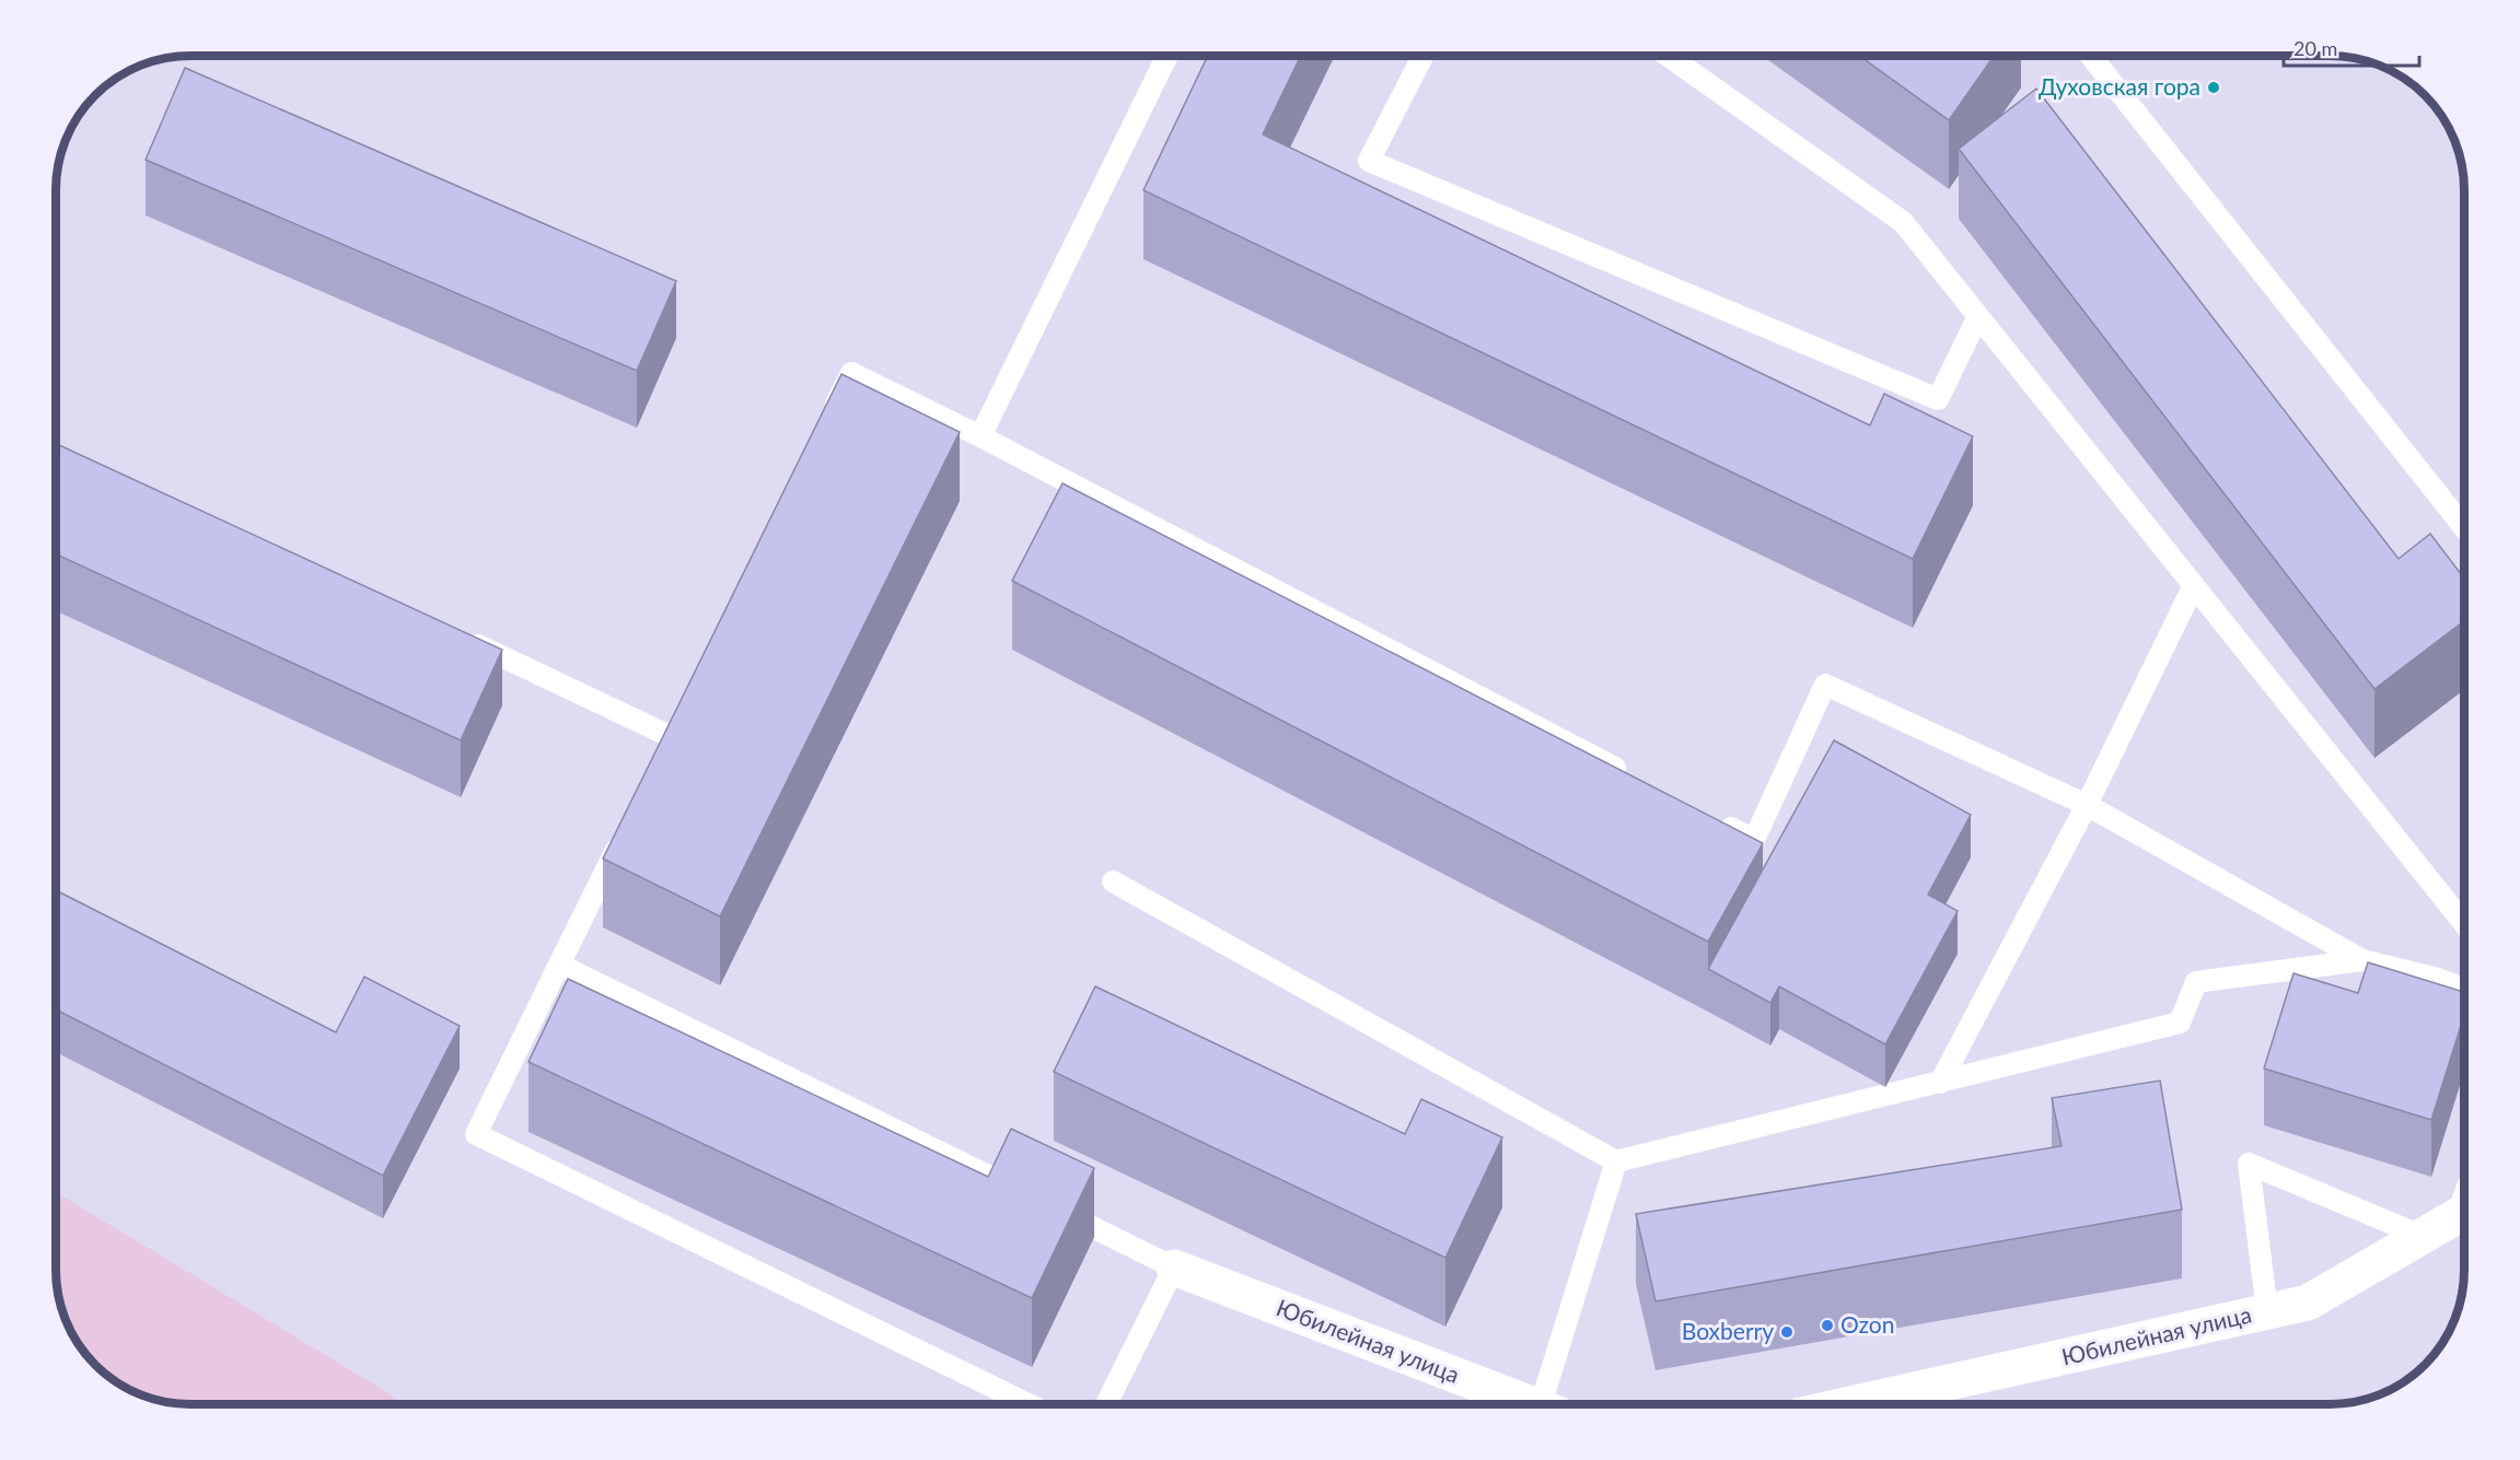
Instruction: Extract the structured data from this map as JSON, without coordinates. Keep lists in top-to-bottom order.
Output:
{
  "streets": {
    "street": ["Юбилейная улица"]
  },
  "places": ["Духовская гора", "Ozon", "Boxberry"],
  "scale_bar": "20 m"
}
